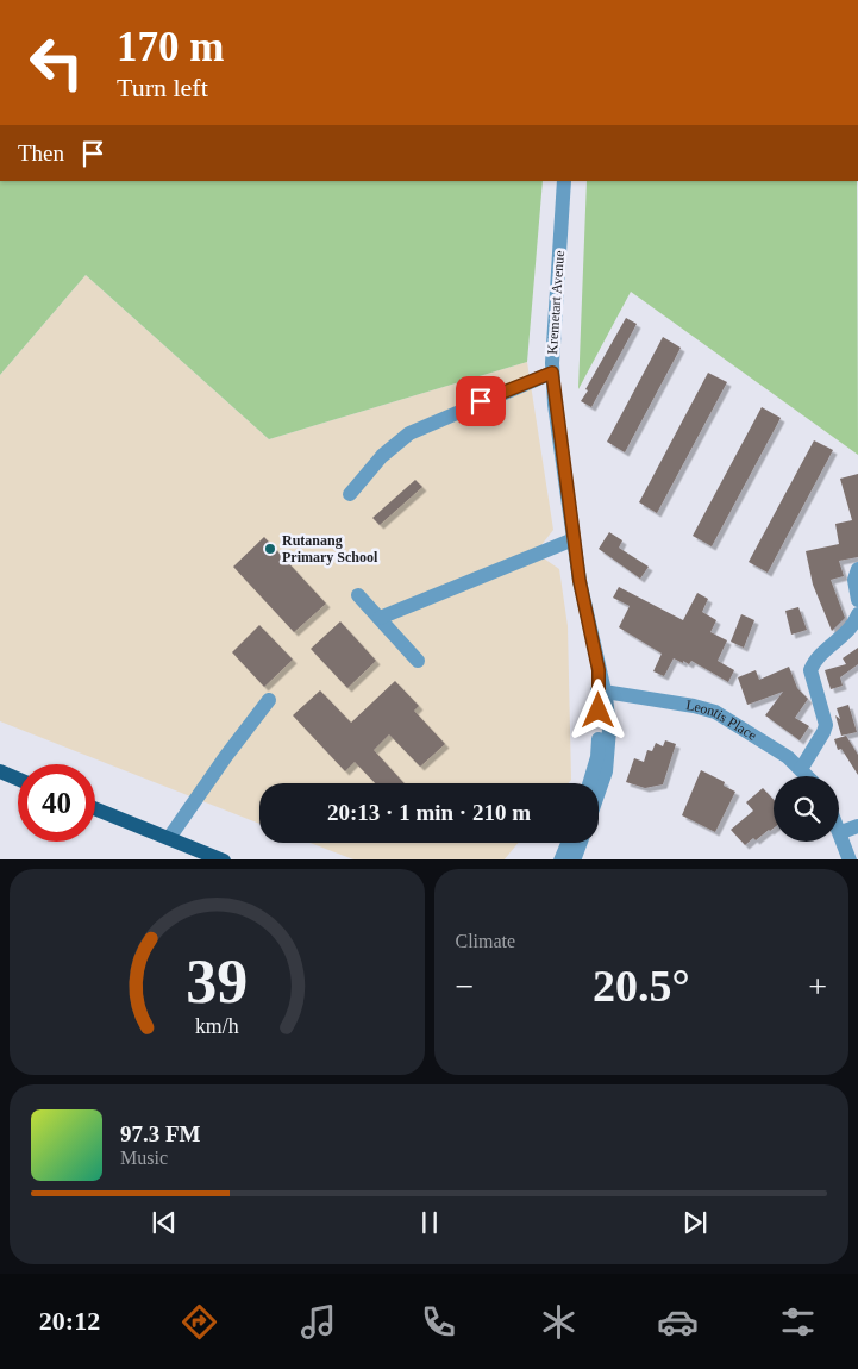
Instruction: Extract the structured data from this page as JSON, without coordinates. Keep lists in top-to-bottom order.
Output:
{
  "streets": {
    "street": ["Kremetart Avenue", "Leontis Place"]
  },
  "crossings": [
    ["Kremetart Avenue", "Leontis Place"]
  ],
  "places": ["Rutanang Primary School"],
  "page": {
    "turn": ["170 m", "Turn left"],
    "then": "Then",
    "limit": "40",
    "trip": "20:13 · 1 min · 210 m",
    "tile": "Climate",
    "heat": ["−", "20.5°", "+"],
    "song": ["97.3 FM", "Music"],
    "tabs": "20:12",
    "gauge": ["39", "km/h"]
  }
}
